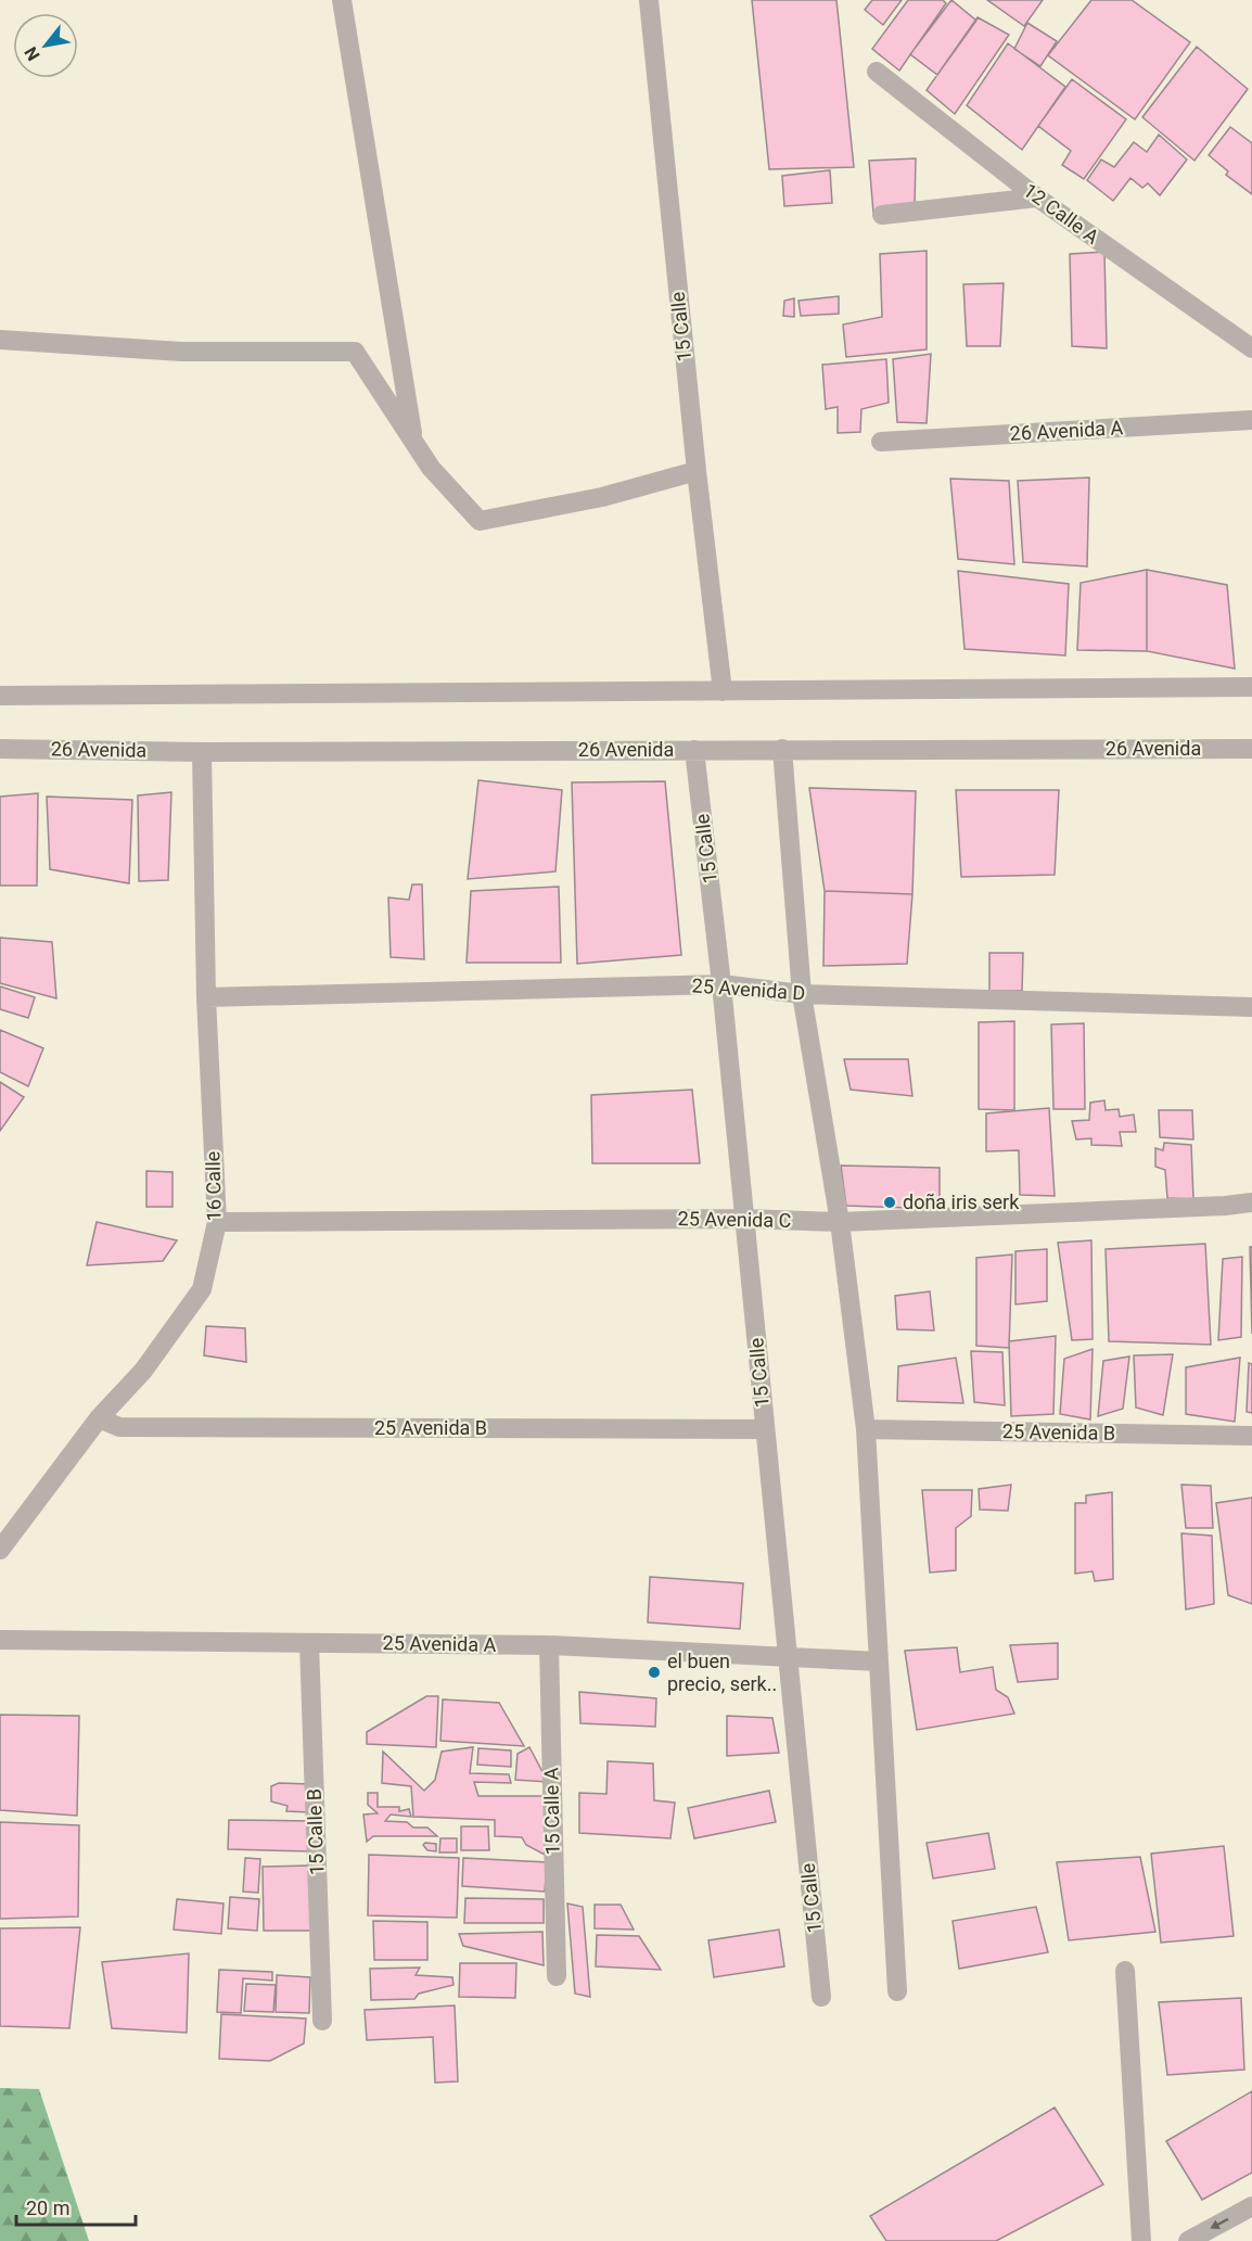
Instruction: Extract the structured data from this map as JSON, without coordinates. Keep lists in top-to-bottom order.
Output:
{
  "streets": {
    "street": [
      "12 Calle A",
      "15 Calle",
      "26 Avenida A",
      "26 Avenida",
      "25 Avenida D",
      "16 Calle",
      "25 Avenida C",
      "25 Avenida B",
      "25 Avenida A",
      "15 Calle A",
      "15 Calle B"
    ]
  },
  "crossings": [
    ["15 Calle", "26 Avenida"],
    ["15 Calle", "25 Avenida D"],
    ["15 Calle", "25 Avenida C"],
    ["15 Calle", "25 Avenida B"],
    ["15 Calle", "25 Avenida A"],
    ["26 Avenida", "16 Calle"],
    ["25 Avenida D", "16 Calle"],
    ["16 Calle", "25 Avenida C"],
    ["16 Calle", "25 Avenida B"],
    ["25 Avenida A", "15 Calle A"],
    ["25 Avenida A", "15 Calle B"]
  ],
  "places": ["doña iris serk", "el buen precio, serk.."],
  "scale_bar": "20 m",
  "north": "bottom left"
}
